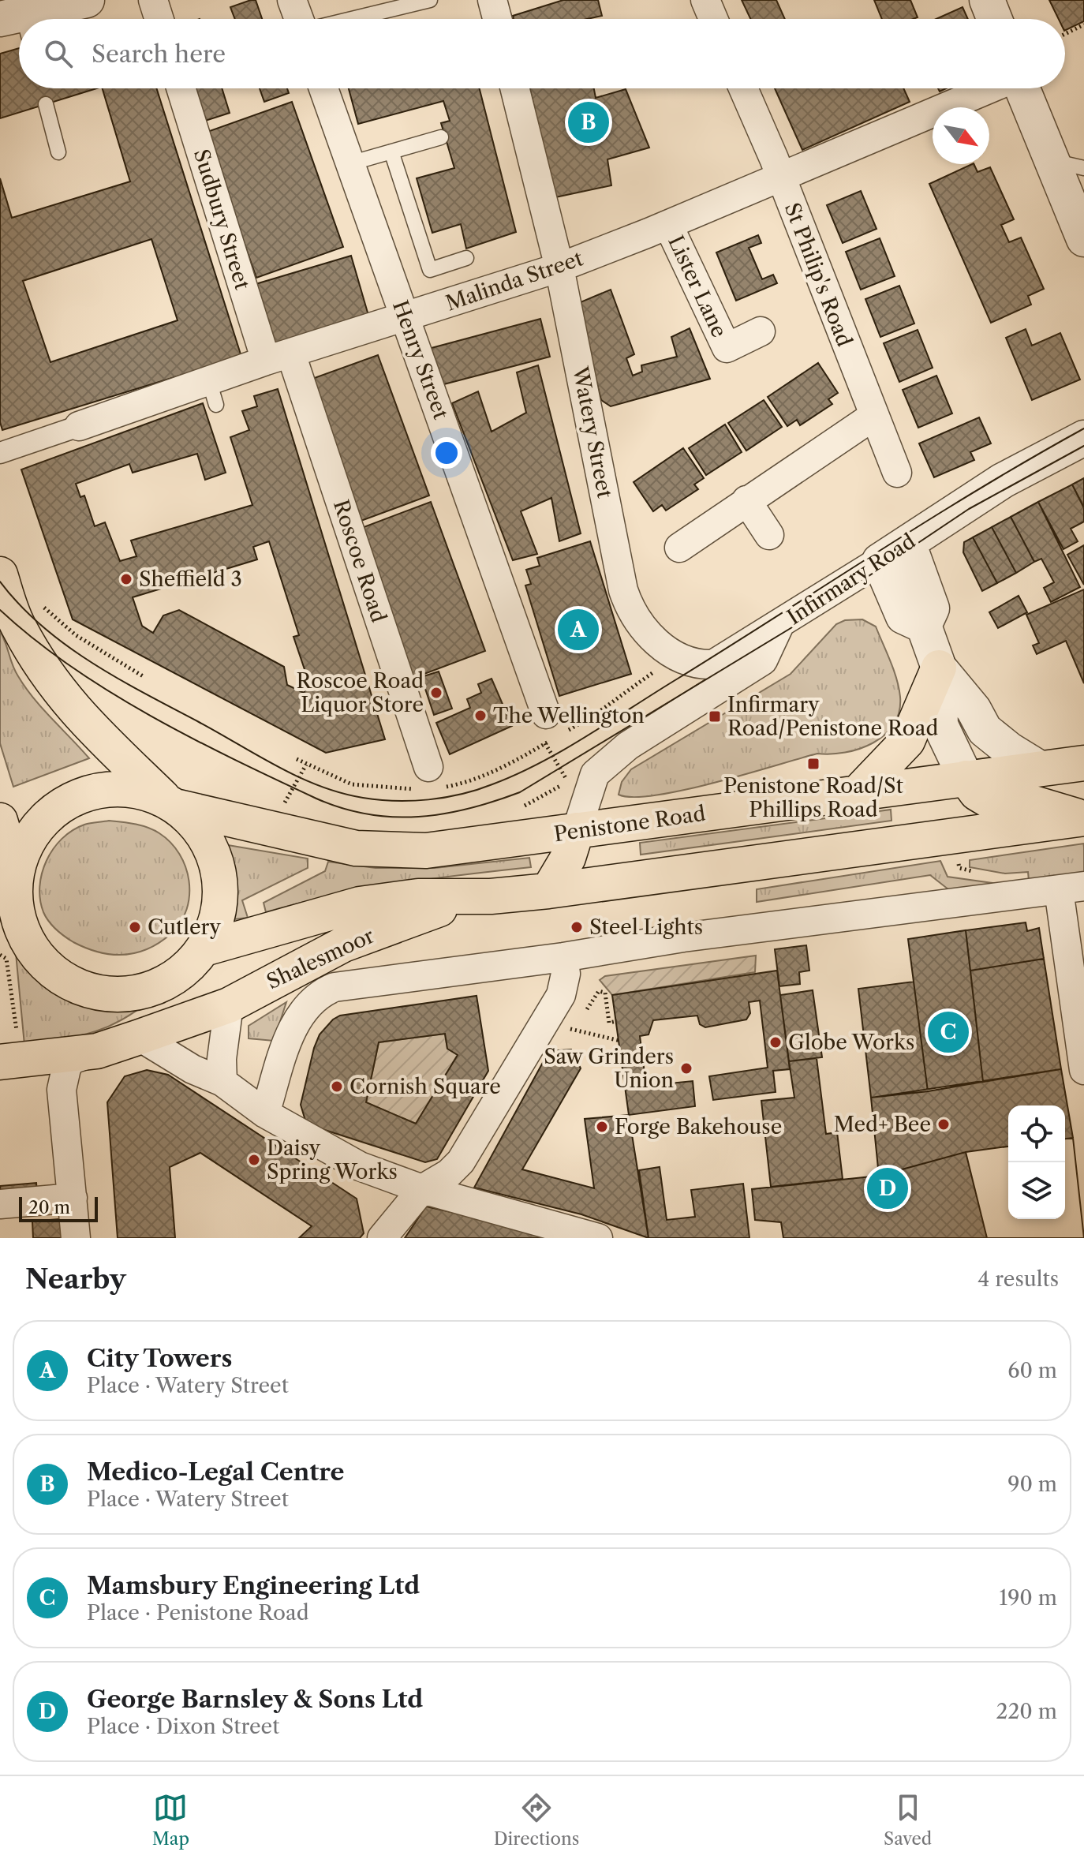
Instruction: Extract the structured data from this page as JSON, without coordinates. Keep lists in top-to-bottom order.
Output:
{
  "streets": {
    "highway": ["Penistone Road", "Shalesmoor"],
    "street": [
      "Sudbury Street",
      "St Philip's Road",
      "Malinda Street",
      "Lister Lane",
      "Henry Street",
      "Watery Street",
      "Roscoe Road",
      "Infirmary Road"
    ]
  },
  "crossings": [
    ["Sudbury Street", "Malinda Street"],
    ["Sudbury Street", "Roscoe Road"],
    ["St Philip's Road", "Malinda Street"],
    ["Malinda Street", "Lister Lane"],
    ["Malinda Street", "Henry Street"],
    ["Malinda Street", "Watery Street"],
    ["Malinda Street", "Roscoe Road"],
    ["Watery Street", "Infirmary Road"],
    ["Infirmary Road", "Penistone Road"]
  ],
  "places": {
    "other": [
      "Sheffield 3",
      "Roscoe Road Liquor Store",
      "The Wellington",
      "Cutlery",
      "Steel Lights",
      "Globe Works",
      "Saw Grinders Union",
      "Cornish Square",
      "Med+ Bee",
      "Forge Bakehouse",
      "Daisy Spring Works"
    ],
    "transit": ["Infirmary Road/Penistone Road", "Penistone Road/St Phillips Road"]
  },
  "scale_bar": "20 m",
  "north": "bottom right",
  "page": {
    "search": "Search here",
    "pins": [
      "B",
      "A",
      "C",
      "D"
    ],
    "scale": "20 m",
    "heading": ["Nearby", "4 results"],
    "list": [
      {
        "mark": "A",
        "name": "City Towers",
        "note": "Place · Watery Street",
        "value": "60 m"
      },
      {
        "mark": "B",
        "name": "Medico-Legal Centre",
        "note": "Place · Watery Street",
        "value": "90 m"
      },
      {
        "mark": "C",
        "name": "Mamsbury Engineering Ltd",
        "note": "Place · Penistone Road",
        "value": "190 m"
      },
      {
        "mark": "D",
        "name": "George Barnsley & Sons Ltd",
        "note": "Place · Dixon Street",
        "value": "220 m"
      }
    ],
    "nav": ["Map", "Directions", "Saved"]
  }
}
